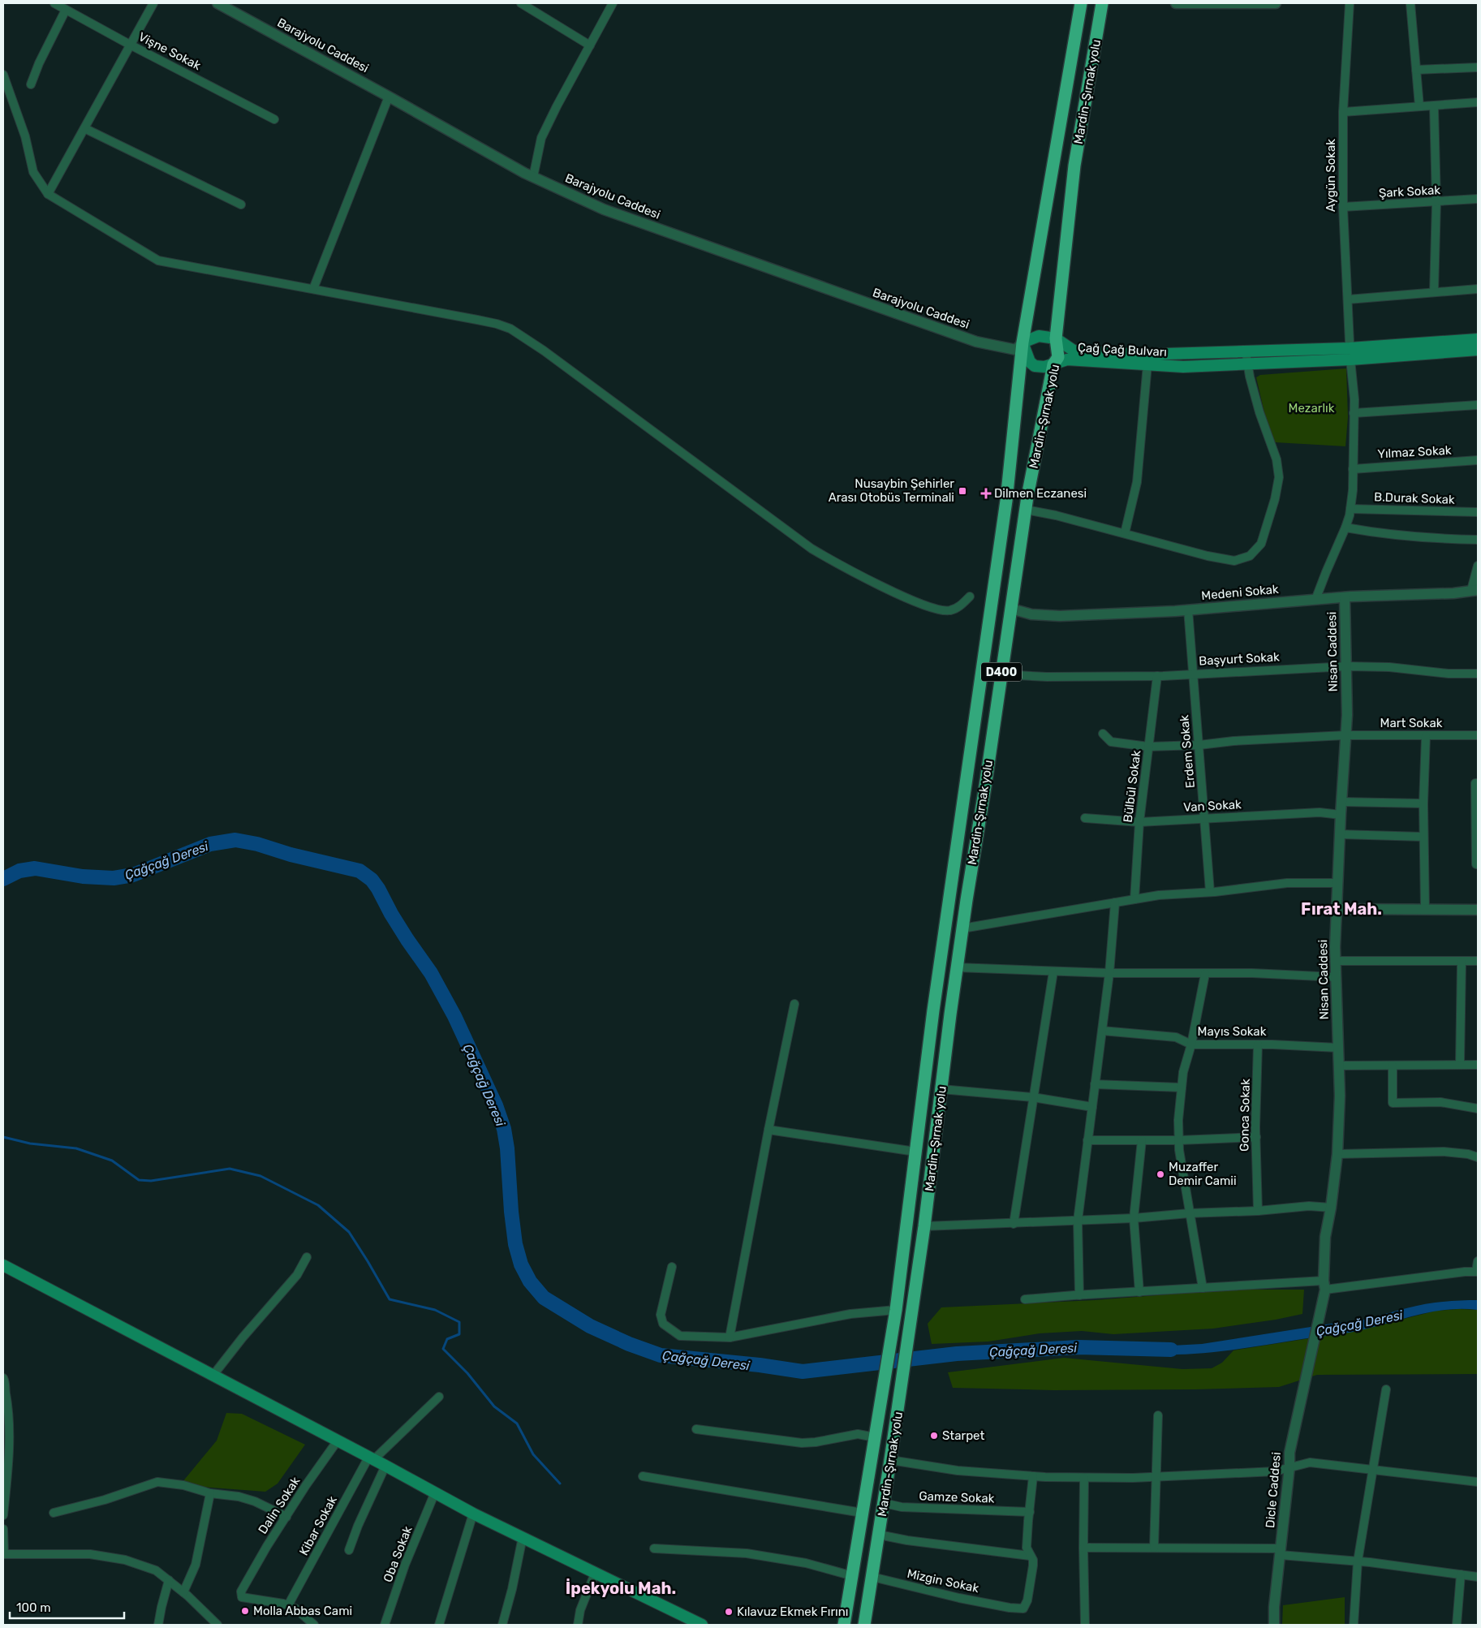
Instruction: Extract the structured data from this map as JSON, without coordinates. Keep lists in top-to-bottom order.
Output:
{
  "streets": {
    "highway": ["Mardin-Şırnak yolu", "D400"],
    "main road": ["Çağ Çağ Bulvarı"],
    "street": [
      "Barajyolu Caddesi",
      "Vişne Sokak",
      "Aygün Sokak",
      "Şark Sokak",
      "Yılmaz Sokak",
      "B.Durak Sokak",
      "Medeni Sokak",
      "Nisan Caddesi",
      "Başyurt Sokak",
      "Mart Sokak",
      "Erdem Sokak",
      "Bülbül Sokak",
      "Van Sokak",
      "Mayıs Sokak",
      "Gonca Sokak",
      "Dicle Caddesi",
      "Gamze Sokak",
      "Dalin Sokak",
      "Kibar Sokak",
      "Oba Sokak",
      "Mizgin Sokak"
    ]
  },
  "crossings": [
    ["Barajyolu Caddesi", "Mardin-Şırnak yolu"],
    ["Barajyolu Caddesi", "Çağ Çağ Bulvarı"],
    ["Mardin-Şırnak yolu", "Çağ Çağ Bulvarı"],
    ["Mardin-Şırnak yolu", "Medeni Sokak"],
    ["Mardin-Şırnak yolu", "Başyurt Sokak"],
    ["Mardin-Şırnak yolu", "Gamze Sokak"],
    ["Mardin-Şırnak yolu", "Mizgin Sokak"],
    ["Aygün Sokak", "Şark Sokak"],
    ["Aygün Sokak", "Çağ Çağ Bulvarı"],
    ["Aygün Sokak", "Yılmaz Sokak"],
    ["Aygün Sokak", "B.Durak Sokak"],
    ["Aygün Sokak", "Medeni Sokak"],
    ["Medeni Sokak", "Nisan Caddesi"],
    ["Medeni Sokak", "Erdem Sokak"],
    ["Nisan Caddesi", "Başyurt Sokak"],
    ["Nisan Caddesi", "Mart Sokak"],
    ["Nisan Caddesi", "Van Sokak"],
    ["Nisan Caddesi", "Mayıs Sokak"],
    ["Nisan Caddesi", "Dicle Caddesi"],
    ["Başyurt Sokak", "Erdem Sokak"],
    ["Başyurt Sokak", "Bülbül Sokak"],
    ["Mart Sokak", "Erdem Sokak"],
    ["Mart Sokak", "Bülbül Sokak"],
    ["Erdem Sokak", "Van Sokak"],
    ["Bülbül Sokak", "Van Sokak"],
    ["Mayıs Sokak", "Gonca Sokak"],
    ["Dalin Sokak", "Kibar Sokak"]
  ],
  "districts": ["Fırat Mah.", "İpekyolu Mah."],
  "water": ["Çağçağ Deresi"],
  "parks": ["Mezarlık"],
  "places": {
    "transit": ["Nusaybin Şehirler Arası Otobüs Terminali"],
    "health": ["Dilmen Eczanesi"],
    "other": [
      "Muzaffer Demir Camii",
      "Starpet",
      "Molla Abbas Cami",
      "Kılavuz Ekmek Fırını"
    ]
  },
  "scale_bar": "100 m"
}
